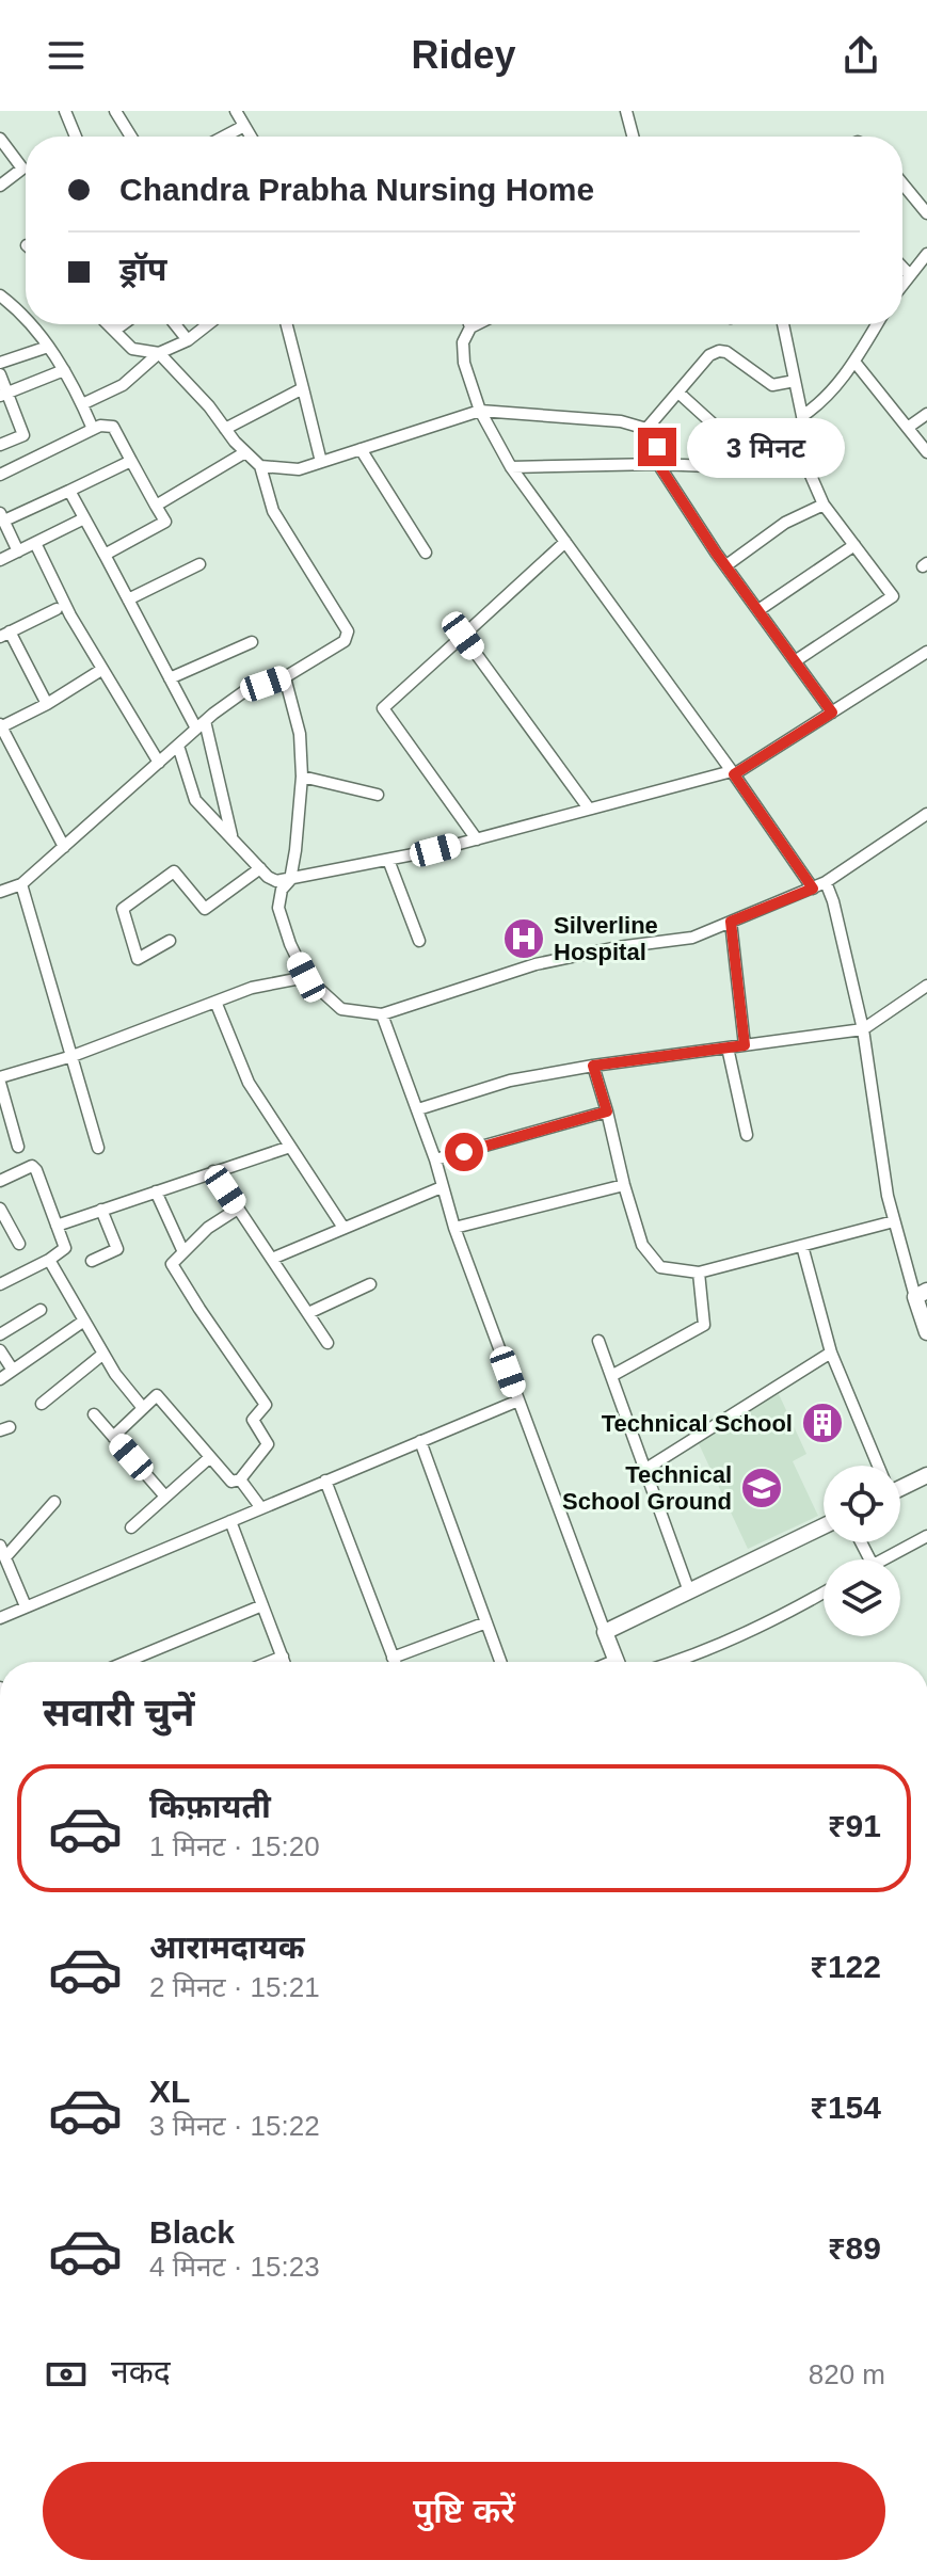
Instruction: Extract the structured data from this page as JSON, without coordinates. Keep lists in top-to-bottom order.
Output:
{
  "places": {
    "hospital": ["Silverline Hospital"],
    "building": ["Technical School"],
    "school or university": ["Technical School Ground"]
  },
  "page": {
    "header": "Ridey",
    "banner": ["Chandra Prabha Nursing Home", "ड्रॉप"],
    "bubble": "3 मिनट",
    "heading": "सवारी चुनें",
    "list": [
      {
        "name": "किफ़ायती",
        "note": "1 मिनट · 15:20",
        "value": "₹91"
      },
      {
        "name": "आरामदायक",
        "note": "2 मिनट · 15:21",
        "value": "₹122"
      },
      {
        "name": "XL",
        "note": "3 मिनट · 15:22",
        "value": "₹154"
      },
      {
        "name": "Black",
        "note": "4 मिनट · 15:23",
        "value": "₹89"
      }
    ],
    "pay": ["नकद", "820 m"],
    "buttons": "पुष्टि करें"
  }
}
